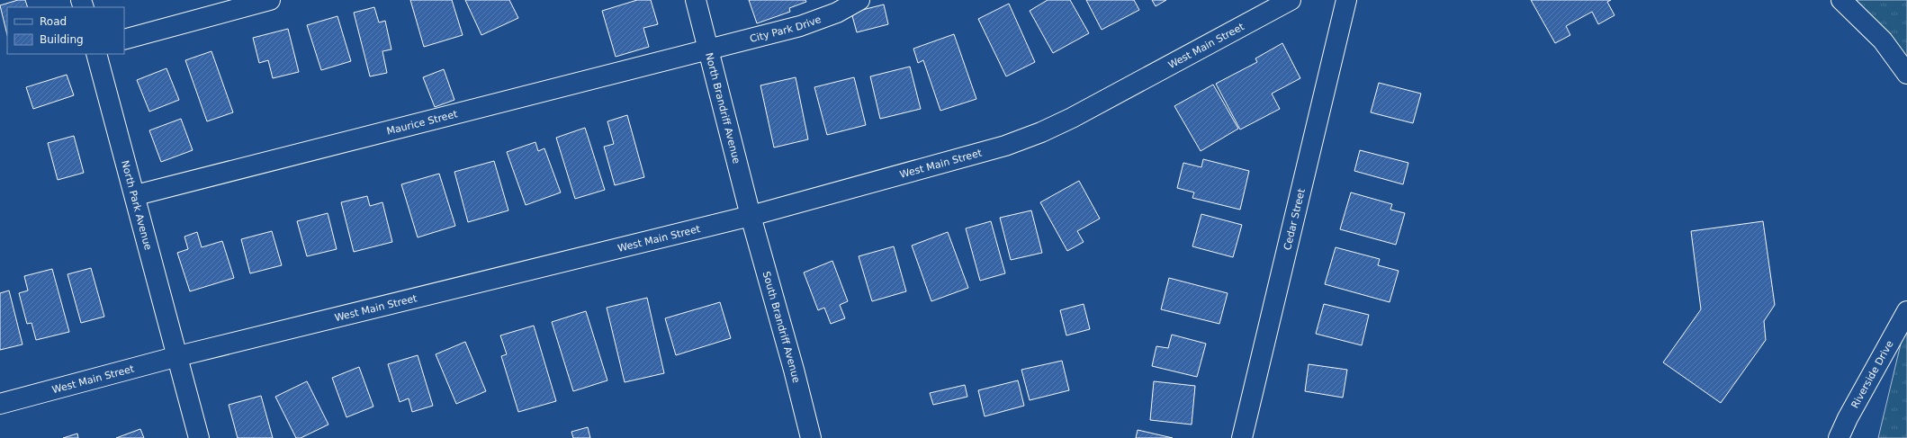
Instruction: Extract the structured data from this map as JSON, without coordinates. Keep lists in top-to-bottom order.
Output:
{
  "streets": {
    "main road": [
      "City Park Drive",
      "West Main Street",
      "North Brandriff Avenue",
      "Maurice Street",
      "North Park Avenue",
      "Cedar Street",
      "South Brandriff Avenue",
      "Riverside Drive"
    ]
  },
  "crossings": [
    ["City Park Drive", "North Brandriff Avenue"],
    ["City Park Drive", "Maurice Street"],
    ["West Main Street", "North Brandriff Avenue"],
    ["West Main Street", "North Park Avenue"],
    ["West Main Street", "South Brandriff Avenue"],
    ["North Brandriff Avenue", "Maurice Street"],
    ["North Brandriff Avenue", "South Brandriff Avenue"],
    ["Maurice Street", "North Park Avenue"]
  ],
  "legend": ["Road", "Building"]
}
